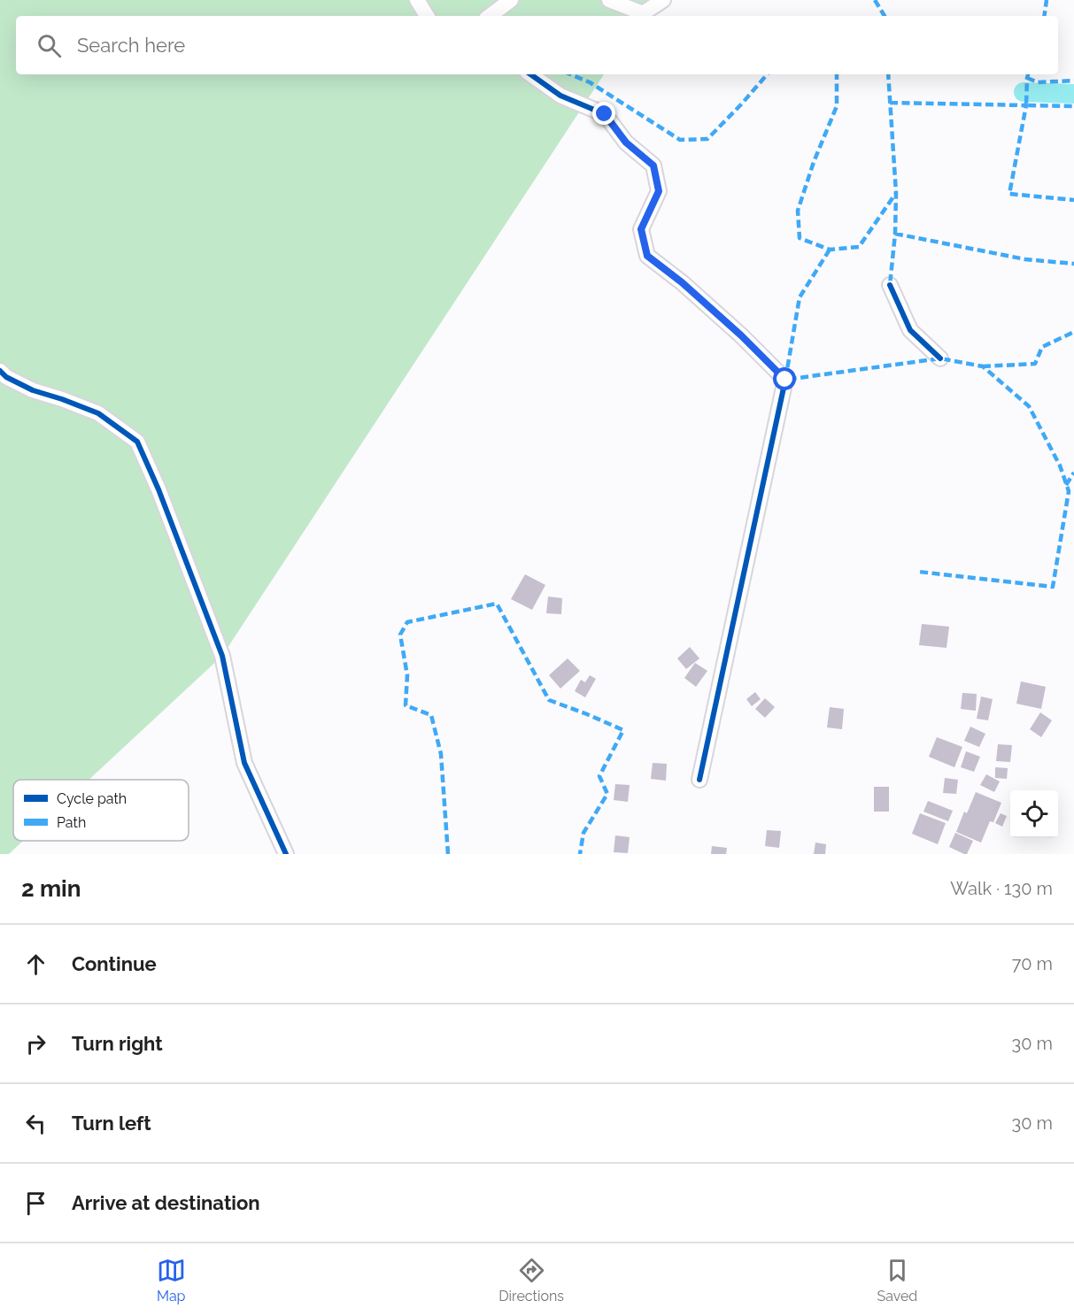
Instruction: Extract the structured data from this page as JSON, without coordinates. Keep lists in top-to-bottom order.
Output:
{
  "legend": ["Cycle path", "Path"],
  "page": {
    "search": "Search here",
    "heading": ["2 min", "Walk · 130 m"],
    "list": [
      ["Continue", "70 m"],
      ["Turn right", "30 m"],
      ["Turn left", "30 m"],
      "Arrive at destination"
    ],
    "nav": ["Map", "Directions", "Saved"]
  }
}
